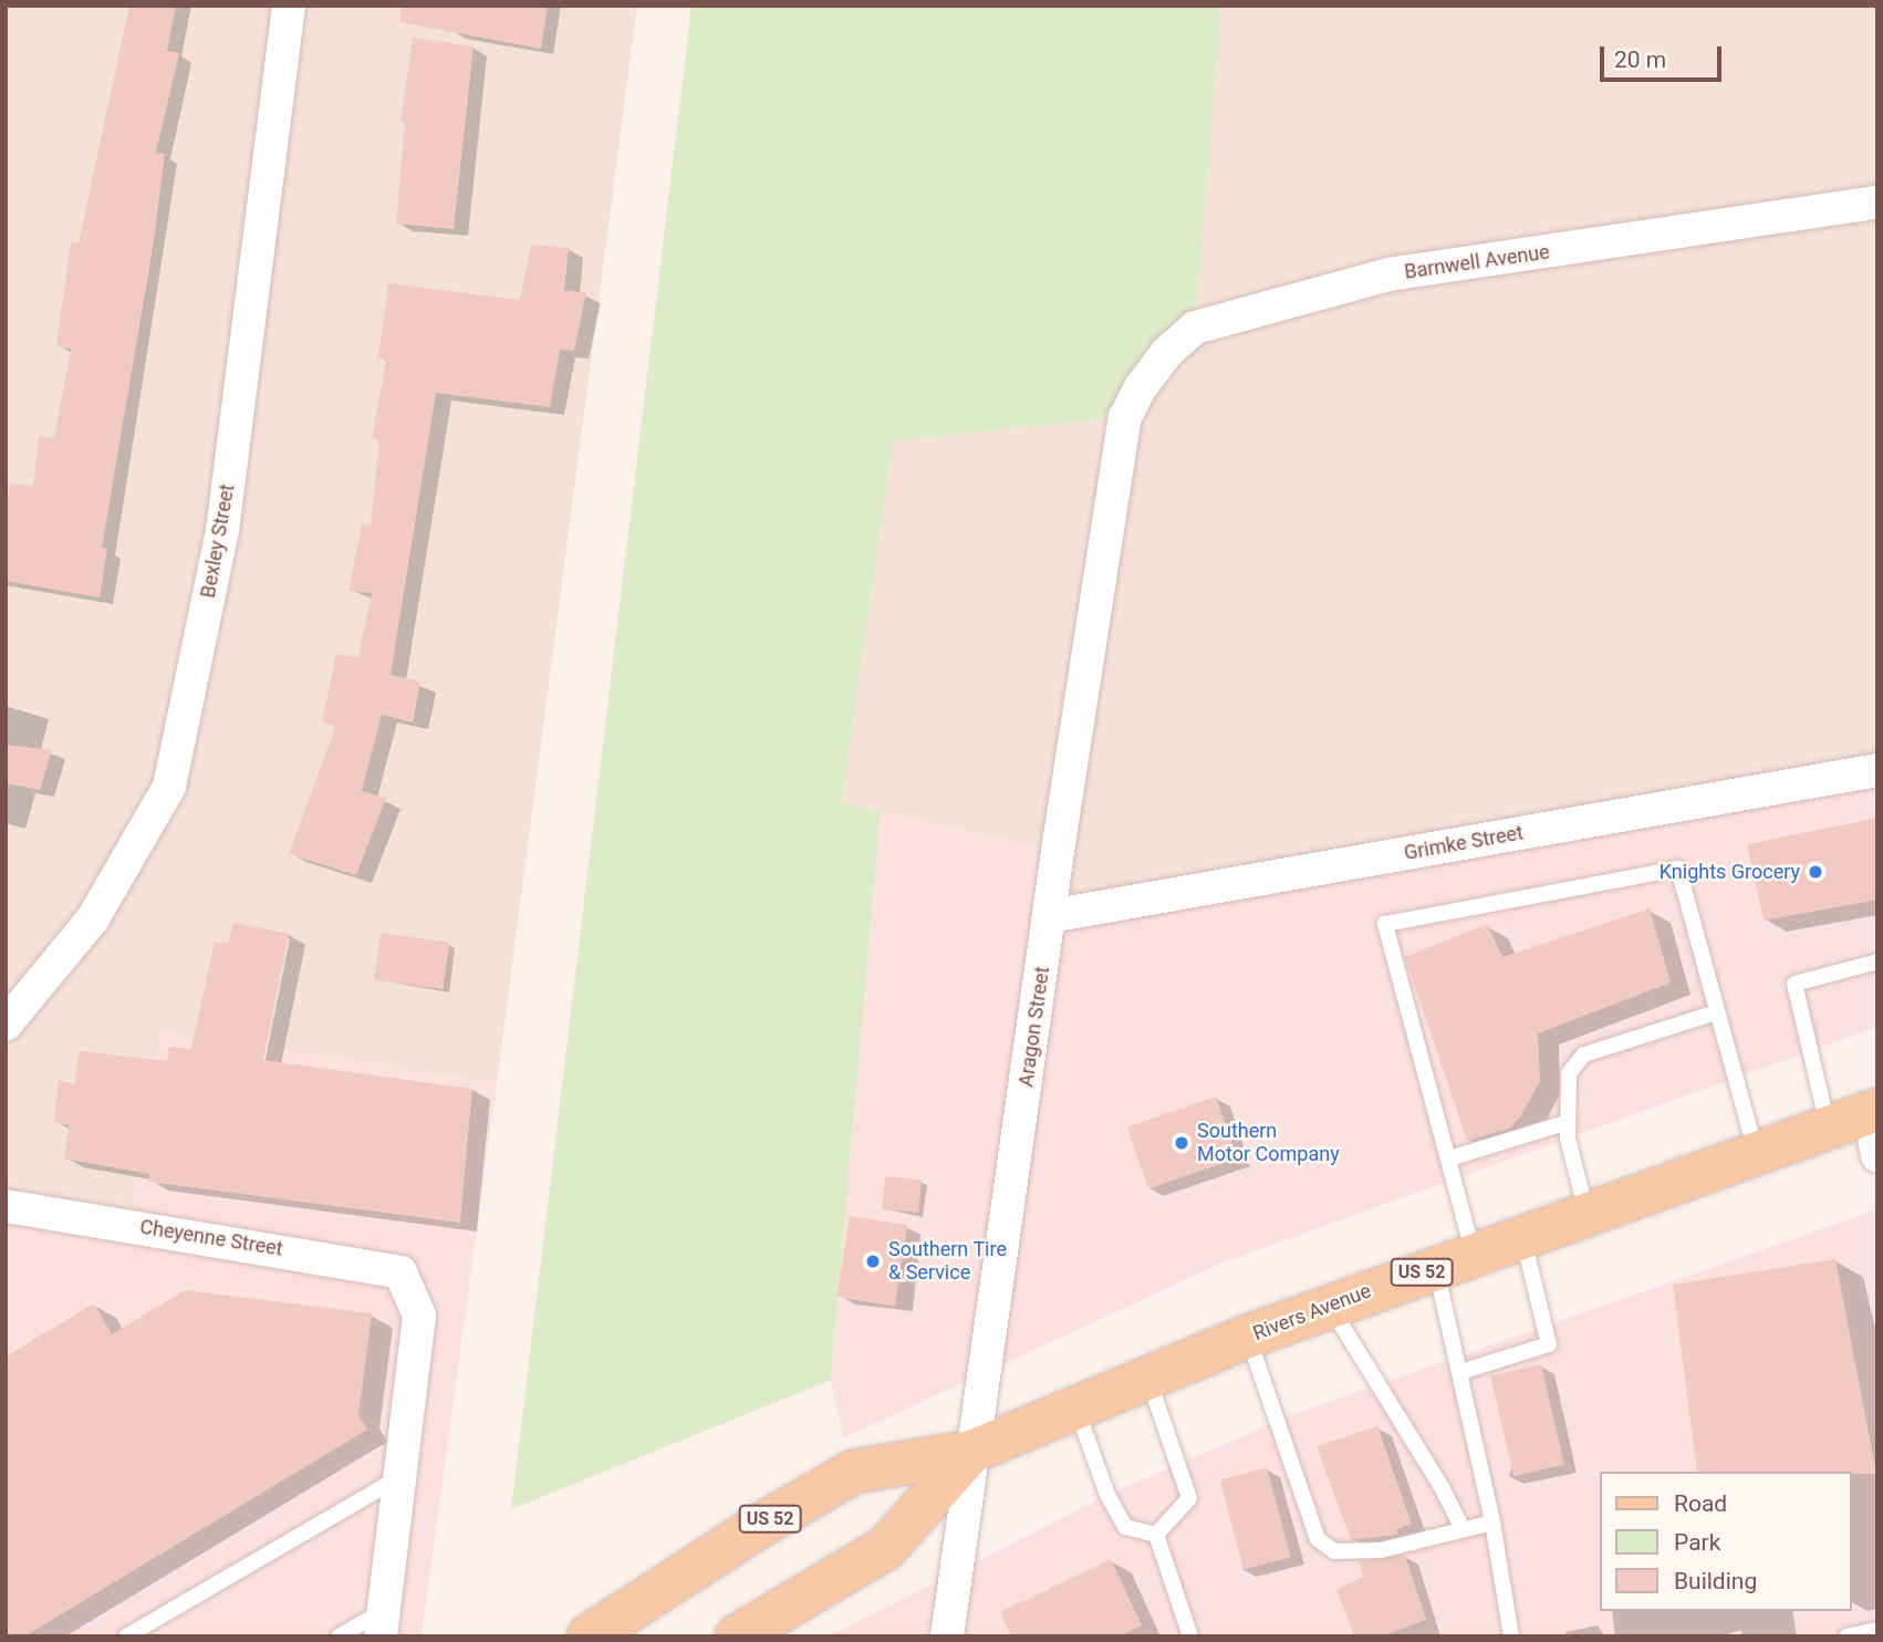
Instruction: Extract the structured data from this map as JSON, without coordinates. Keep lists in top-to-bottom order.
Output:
{
  "streets": {
    "main road": ["US 52", "Rivers Avenue"],
    "street": [
      "Barnwell Avenue",
      "Bexley Street",
      "Grimke Street",
      "Aragon Street",
      "Cheyenne Street"
    ]
  },
  "crossings": [
    ["Barnwell Avenue", "Aragon Street"],
    ["Grimke Street", "Aragon Street"],
    ["Aragon Street", "Rivers Avenue"]
  ],
  "places": ["Knights Grocery", "Southern Motor Company", "Southern Tire & Service"],
  "legend": ["Road", "Park", "Building"],
  "scale_bar": "20 m"
}
